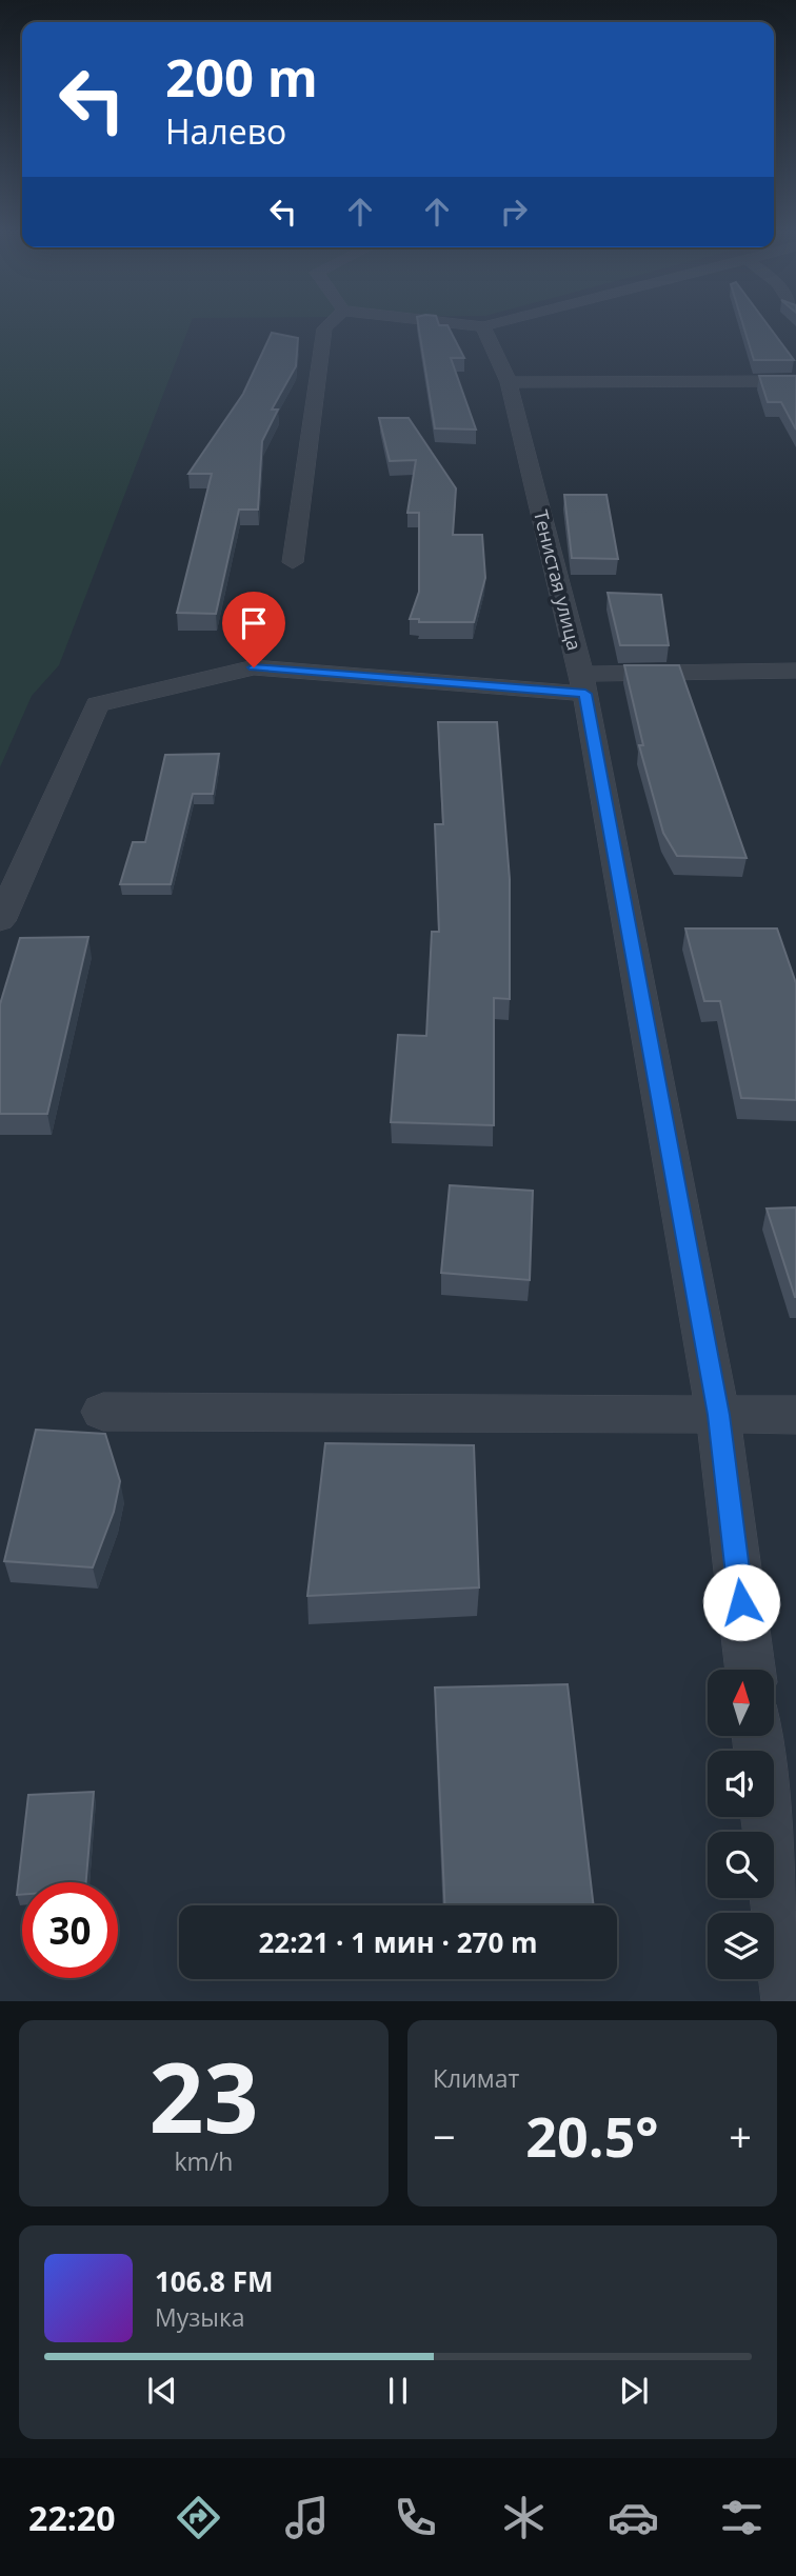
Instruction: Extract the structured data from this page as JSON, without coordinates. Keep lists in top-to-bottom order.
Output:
{
  "streets": {
    "street": ["Тенистая улица"]
  },
  "north": "top",
  "page": {
    "turn": ["200 m", "Налево"],
    "limit": "30",
    "trip": "22:21 · 1 мин · 270 m",
    "tile": [
      ["23", "km/h"],
      "Климат"
    ],
    "heat": ["−", "20.5°", "+"],
    "song": ["106.8 FM", "Музыка"],
    "tabs": "22:20"
  }
}
